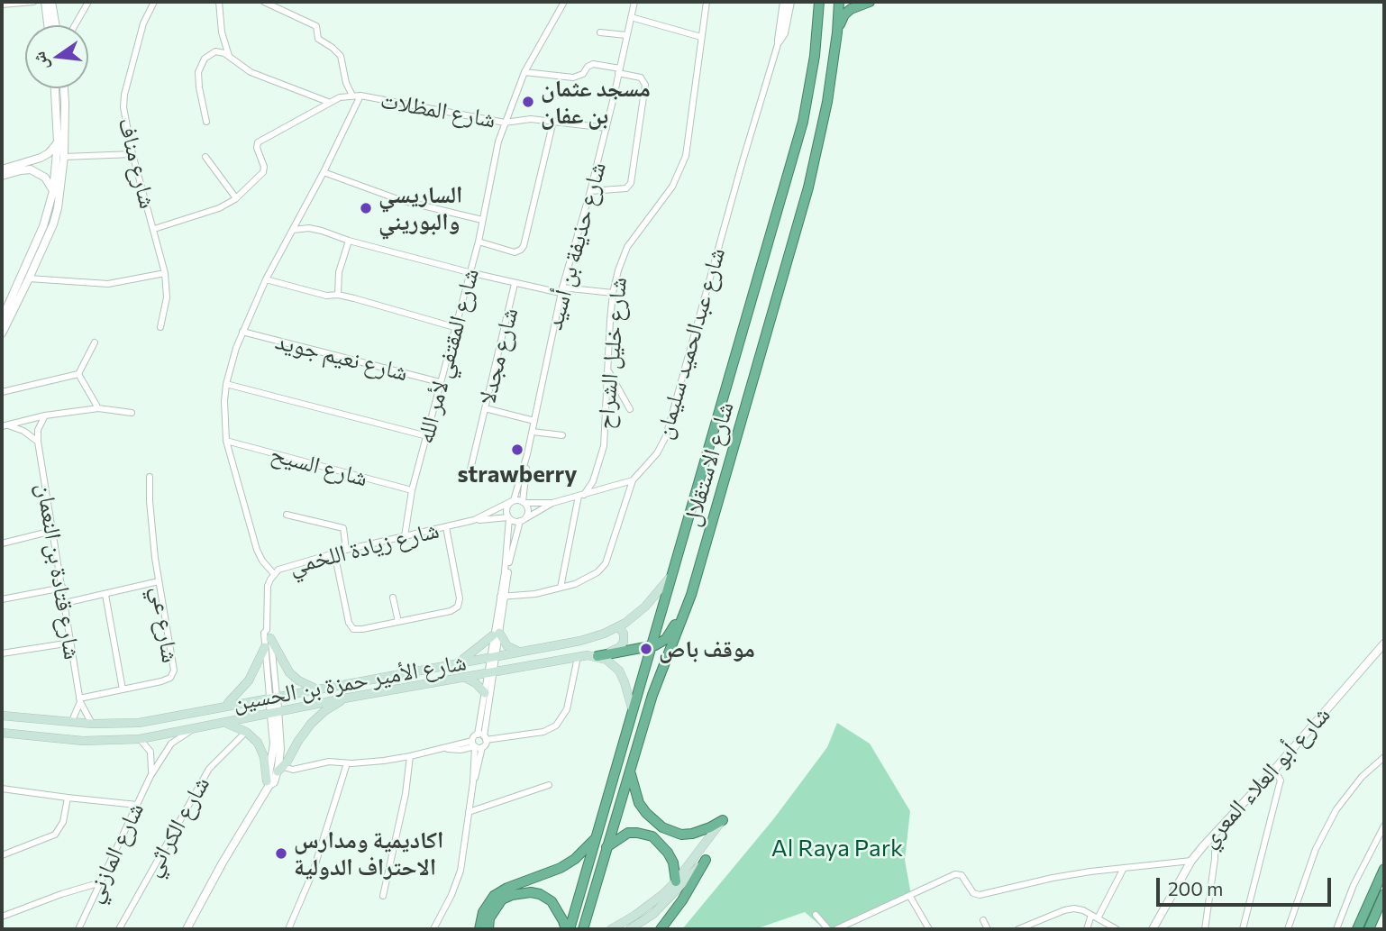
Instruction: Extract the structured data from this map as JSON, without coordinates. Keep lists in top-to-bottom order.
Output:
{
  "streets": {
    "highway": ["شارع الاستقلال"],
    "main road": ["شارع الأمير حمزة بن الحسين"],
    "street": [
      "شارع المظلات",
      "شارع مناف",
      "شارع حذيفة بن أسيد",
      "شارع عبدالحميد سليمان",
      "شارع خليل الشراح",
      "شارع المقتفي لأمر الله",
      "شارع مجدلا",
      "شارع نعيم جويد",
      "شارع السيح",
      "شارع زيادة اللخمي",
      "شارع قتادة بن النعمان",
      "شارع عي",
      "شارع أبو العلاء المعري",
      "شارع الكراثي",
      "شارع المازني"
    ]
  },
  "crossings": [
    ["شارع المظلات", "شارع حذيفة بن أسيد"],
    ["شارع المظلات", "شارع المقتفي لأمر الله"],
    ["شارع حذيفة بن أسيد", "شارع مجدلا"],
    ["شارع حذيفة بن أسيد", "شارع زيادة اللخمي"],
    ["شارع عبدالحميد سليمان", "شارع خليل الشراح"],
    ["شارع خليل الشراح", "شارع مجدلا"],
    ["شارع المقتفي لأمر الله", "شارع نعيم جويد"],
    ["شارع المقتفي لأمر الله", "شارع السيح"],
    ["شارع المقتفي لأمر الله", "شارع زيادة اللخمي"],
    ["شارع الاستقلال", "شارع الأمير حمزة بن الحسين"],
    ["شارع زيادة اللخمي", "شارع الأمير حمزة بن الحسين"],
    ["شارع قتادة بن النعمان", "شارع عي"],
    ["شارع قتادة بن النعمان", "شارع الأمير حمزة بن الحسين"],
    ["شارع الأمير حمزة بن الحسين", "شارع المازني"]
  ],
  "parks": ["Al Raya Park"],
  "places": [
    "مسجد عثمان بن عفان",
    "الساريسي والبوريني",
    "strawberry",
    "موقف باص",
    "اكاديمية ومدارس الاحتراف الدولية"
  ],
  "scale_bar": "200 m",
  "north": "left"
}
